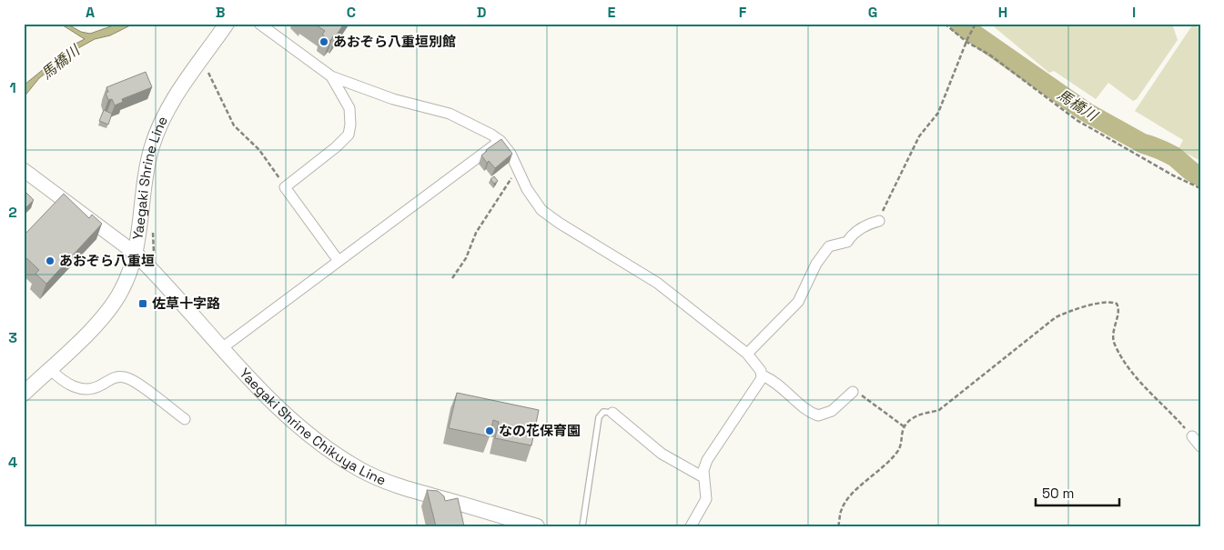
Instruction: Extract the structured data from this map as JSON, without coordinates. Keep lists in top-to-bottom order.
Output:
{
  "streets": {
    "main road": ["Yaegaki Shrine Line", "Yaegaki Shrine Chikuya Line"]
  },
  "crossings": [
    ["Yaegaki Shrine Line", "Yaegaki Shrine Chikuya Line"]
  ],
  "water": ["馬橋川"],
  "places": {
    "other": ["あおぞら八重垣別館", "あおぞら八重垣", "なの花保育園"],
    "transit": ["佐草十字路"]
  },
  "scale_bar": "50 m",
  "grid": {
    "columns": [
      "A",
      "B",
      "C",
      "D",
      "E",
      "F",
      "G",
      "H",
      "I"
    ],
    "rows": [
      "1",
      "2",
      "3",
      "4"
    ]
  }
}
